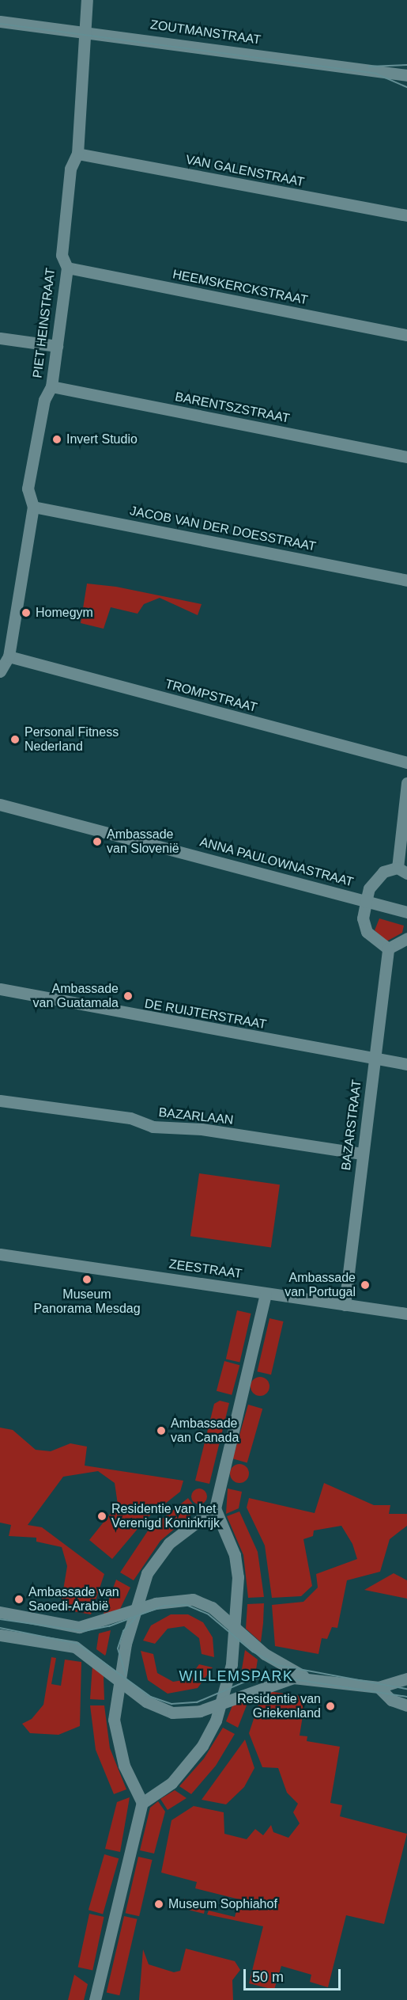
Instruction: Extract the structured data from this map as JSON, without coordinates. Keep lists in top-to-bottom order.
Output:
{
  "streets": {
    "street": [
      "ZOUTMANSTRAAT",
      "VAN GALENSTRAAT",
      "HEEMSKERCKSTRAAT",
      "PIET HEINSTRAAT",
      "BARENTSZSTRAAT",
      "JACOB VAN DER DOESSTRAAT",
      "TROMPSTRAAT",
      "ANNA PAULOWNASTRAAT",
      "DE RUIJTERSTRAAT",
      "BAZARLAAN",
      "BAZARSTRAAT",
      "ZEESTRAAT"
    ]
  },
  "crossings": [
    ["ZOUTMANSTRAAT", "PIET HEINSTRAAT"],
    ["VAN GALENSTRAAT", "PIET HEINSTRAAT"],
    ["HEEMSKERCKSTRAAT", "PIET HEINSTRAAT"],
    ["PIET HEINSTRAAT", "BARENTSZSTRAAT"],
    ["PIET HEINSTRAAT", "JACOB VAN DER DOESSTRAAT"],
    ["PIET HEINSTRAAT", "TROMPSTRAAT"],
    ["DE RUIJTERSTRAAT", "BAZARSTRAAT"],
    ["BAZARLAAN", "BAZARSTRAAT"],
    ["BAZARSTRAAT", "ZEESTRAAT"]
  ],
  "districts": ["WILLEMSPARK"],
  "places": [
    "Invert Studio",
    "Homegym",
    "Personal Fitness Nederland",
    "Ambassade van Slovenië",
    "Ambassade van Guatamala",
    "Museum Panorama Mesdag",
    "Ambassade van Portugal",
    "Ambassade van Canada",
    "Residentie van het Verenigd Koninkrijk",
    "Ambassade van Saoedi-Arabië",
    "Residentie van Griekenland",
    "Museum Sophiahof"
  ],
  "scale_bar": "50 m"
}
